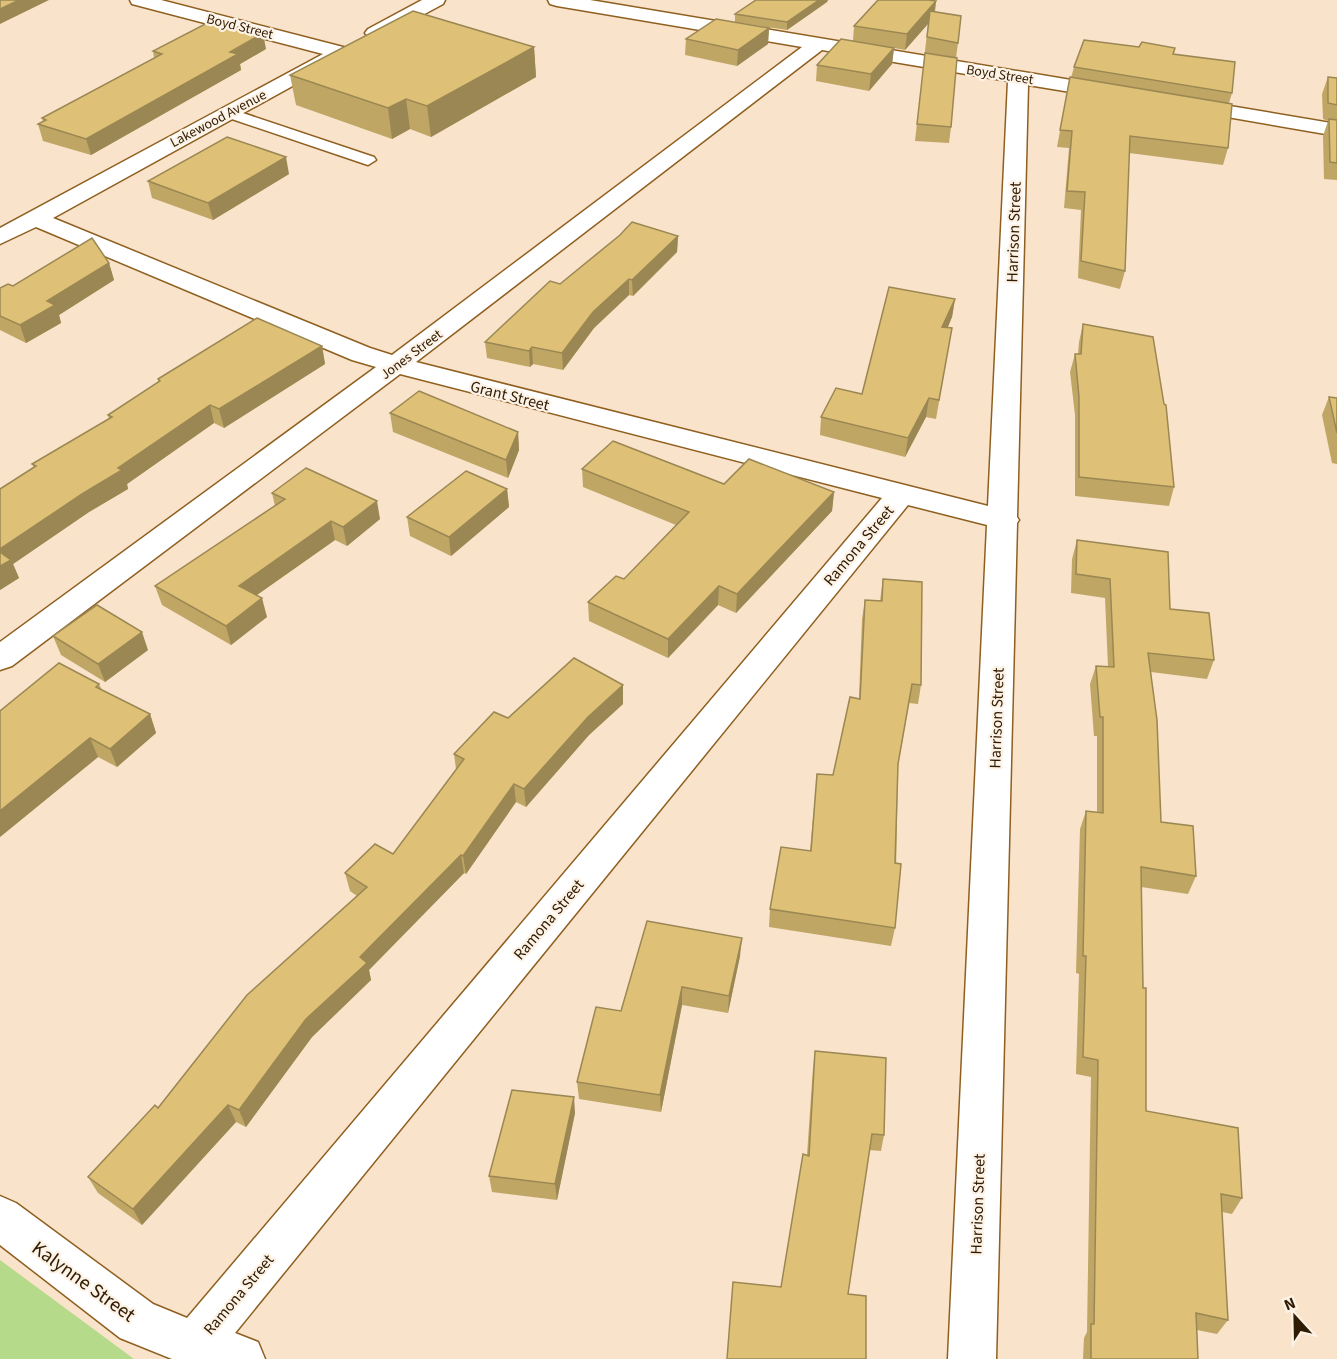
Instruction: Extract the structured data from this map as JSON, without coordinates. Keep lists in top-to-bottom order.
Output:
{
  "streets": {
    "street": [
      "Boyd Street",
      "Lakewood Avenue",
      "Harrison Street",
      "Jones Street",
      "Grant Street",
      "Ramona Street",
      "Kalynne Street"
    ]
  },
  "crossings": [
    ["Boyd Street", "Lakewood Avenue"],
    ["Boyd Street", "Harrison Street"],
    ["Boyd Street", "Jones Street"],
    ["Lakewood Avenue", "Grant Street"],
    ["Harrison Street", "Grant Street"],
    ["Jones Street", "Grant Street"],
    ["Grant Street", "Ramona Street"],
    ["Ramona Street", "Kalynne Street"]
  ],
  "north": "top"
}
